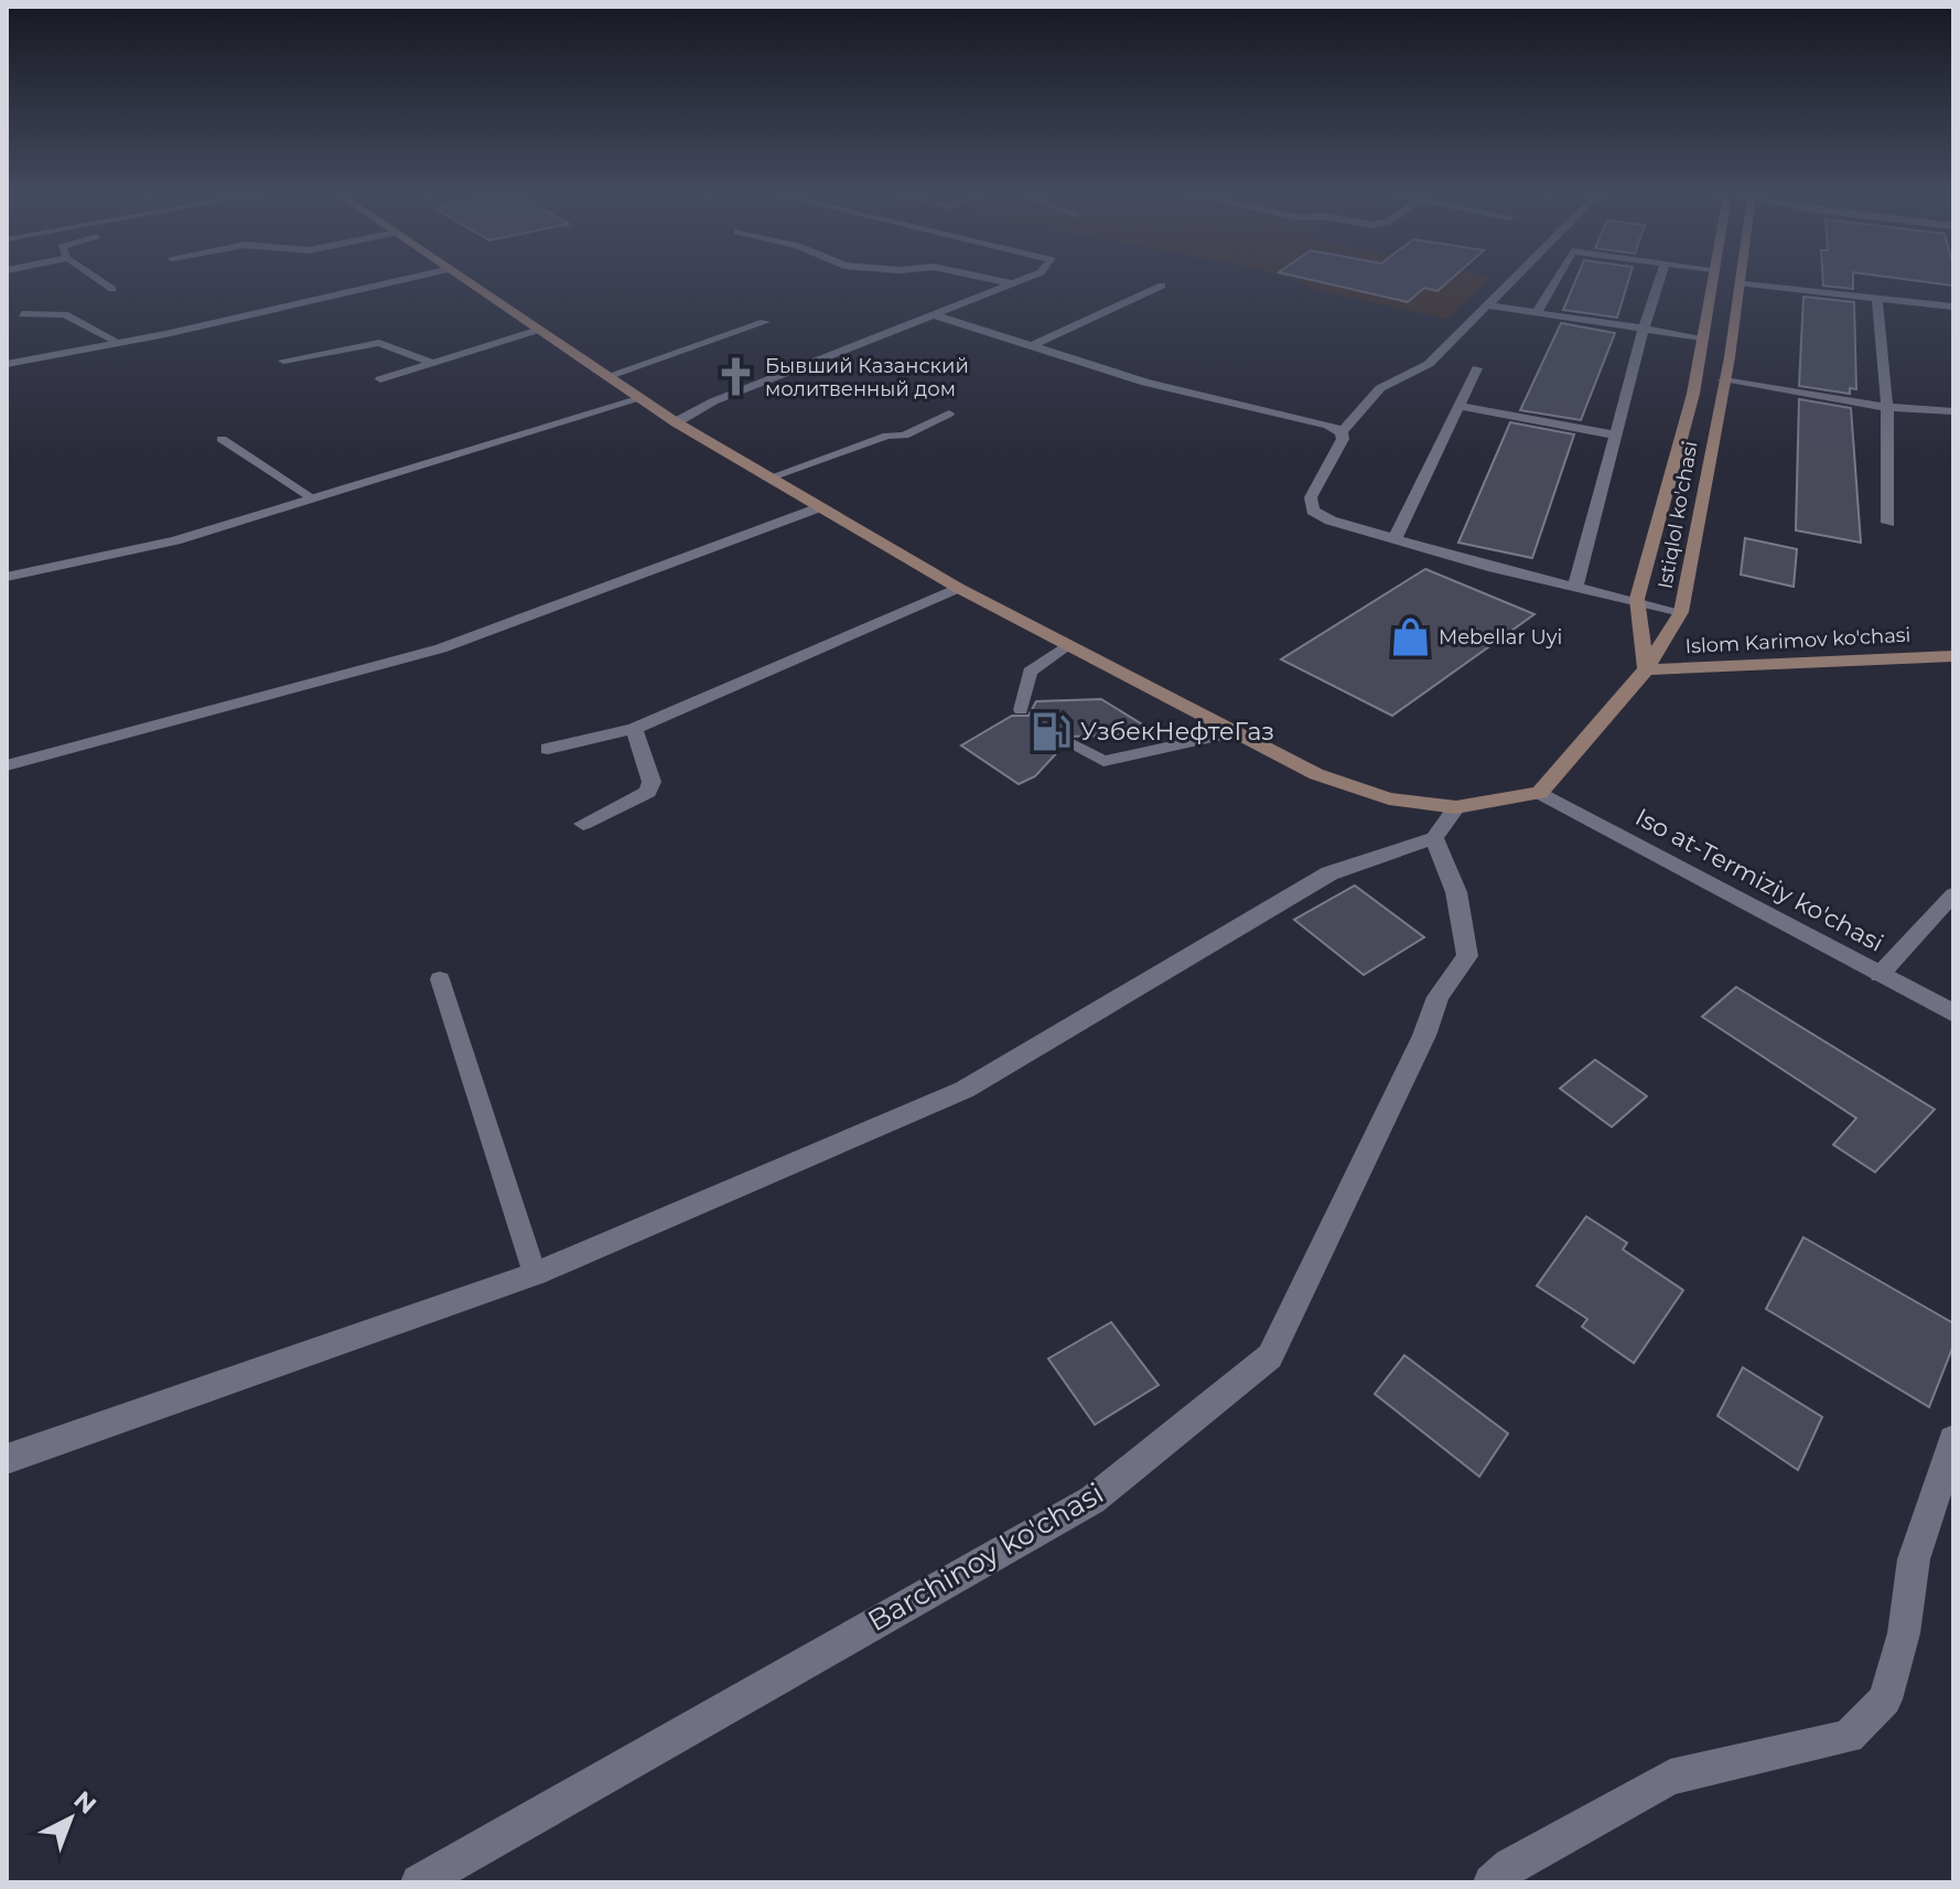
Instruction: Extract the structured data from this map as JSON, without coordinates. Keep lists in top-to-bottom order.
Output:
{
  "streets": {
    "main road": ["Istiqlol ko'chasi", "Islom Karimov ko'chasi"],
    "street": ["Iso at-Termiziy ko'chasi", "Barchinoy ko'chasi"]
  },
  "crossings": [
    ["Istiqlol ko'chasi", "Islom Karimov ko'chasi"]
  ],
  "places": {
    "church": ["Бывший Казанский молитвенный дом"],
    "shop": ["Mebellar Uyi"],
    "fuel station": ["УзбекНефтеГаз"]
  },
  "north": "top right"
}
